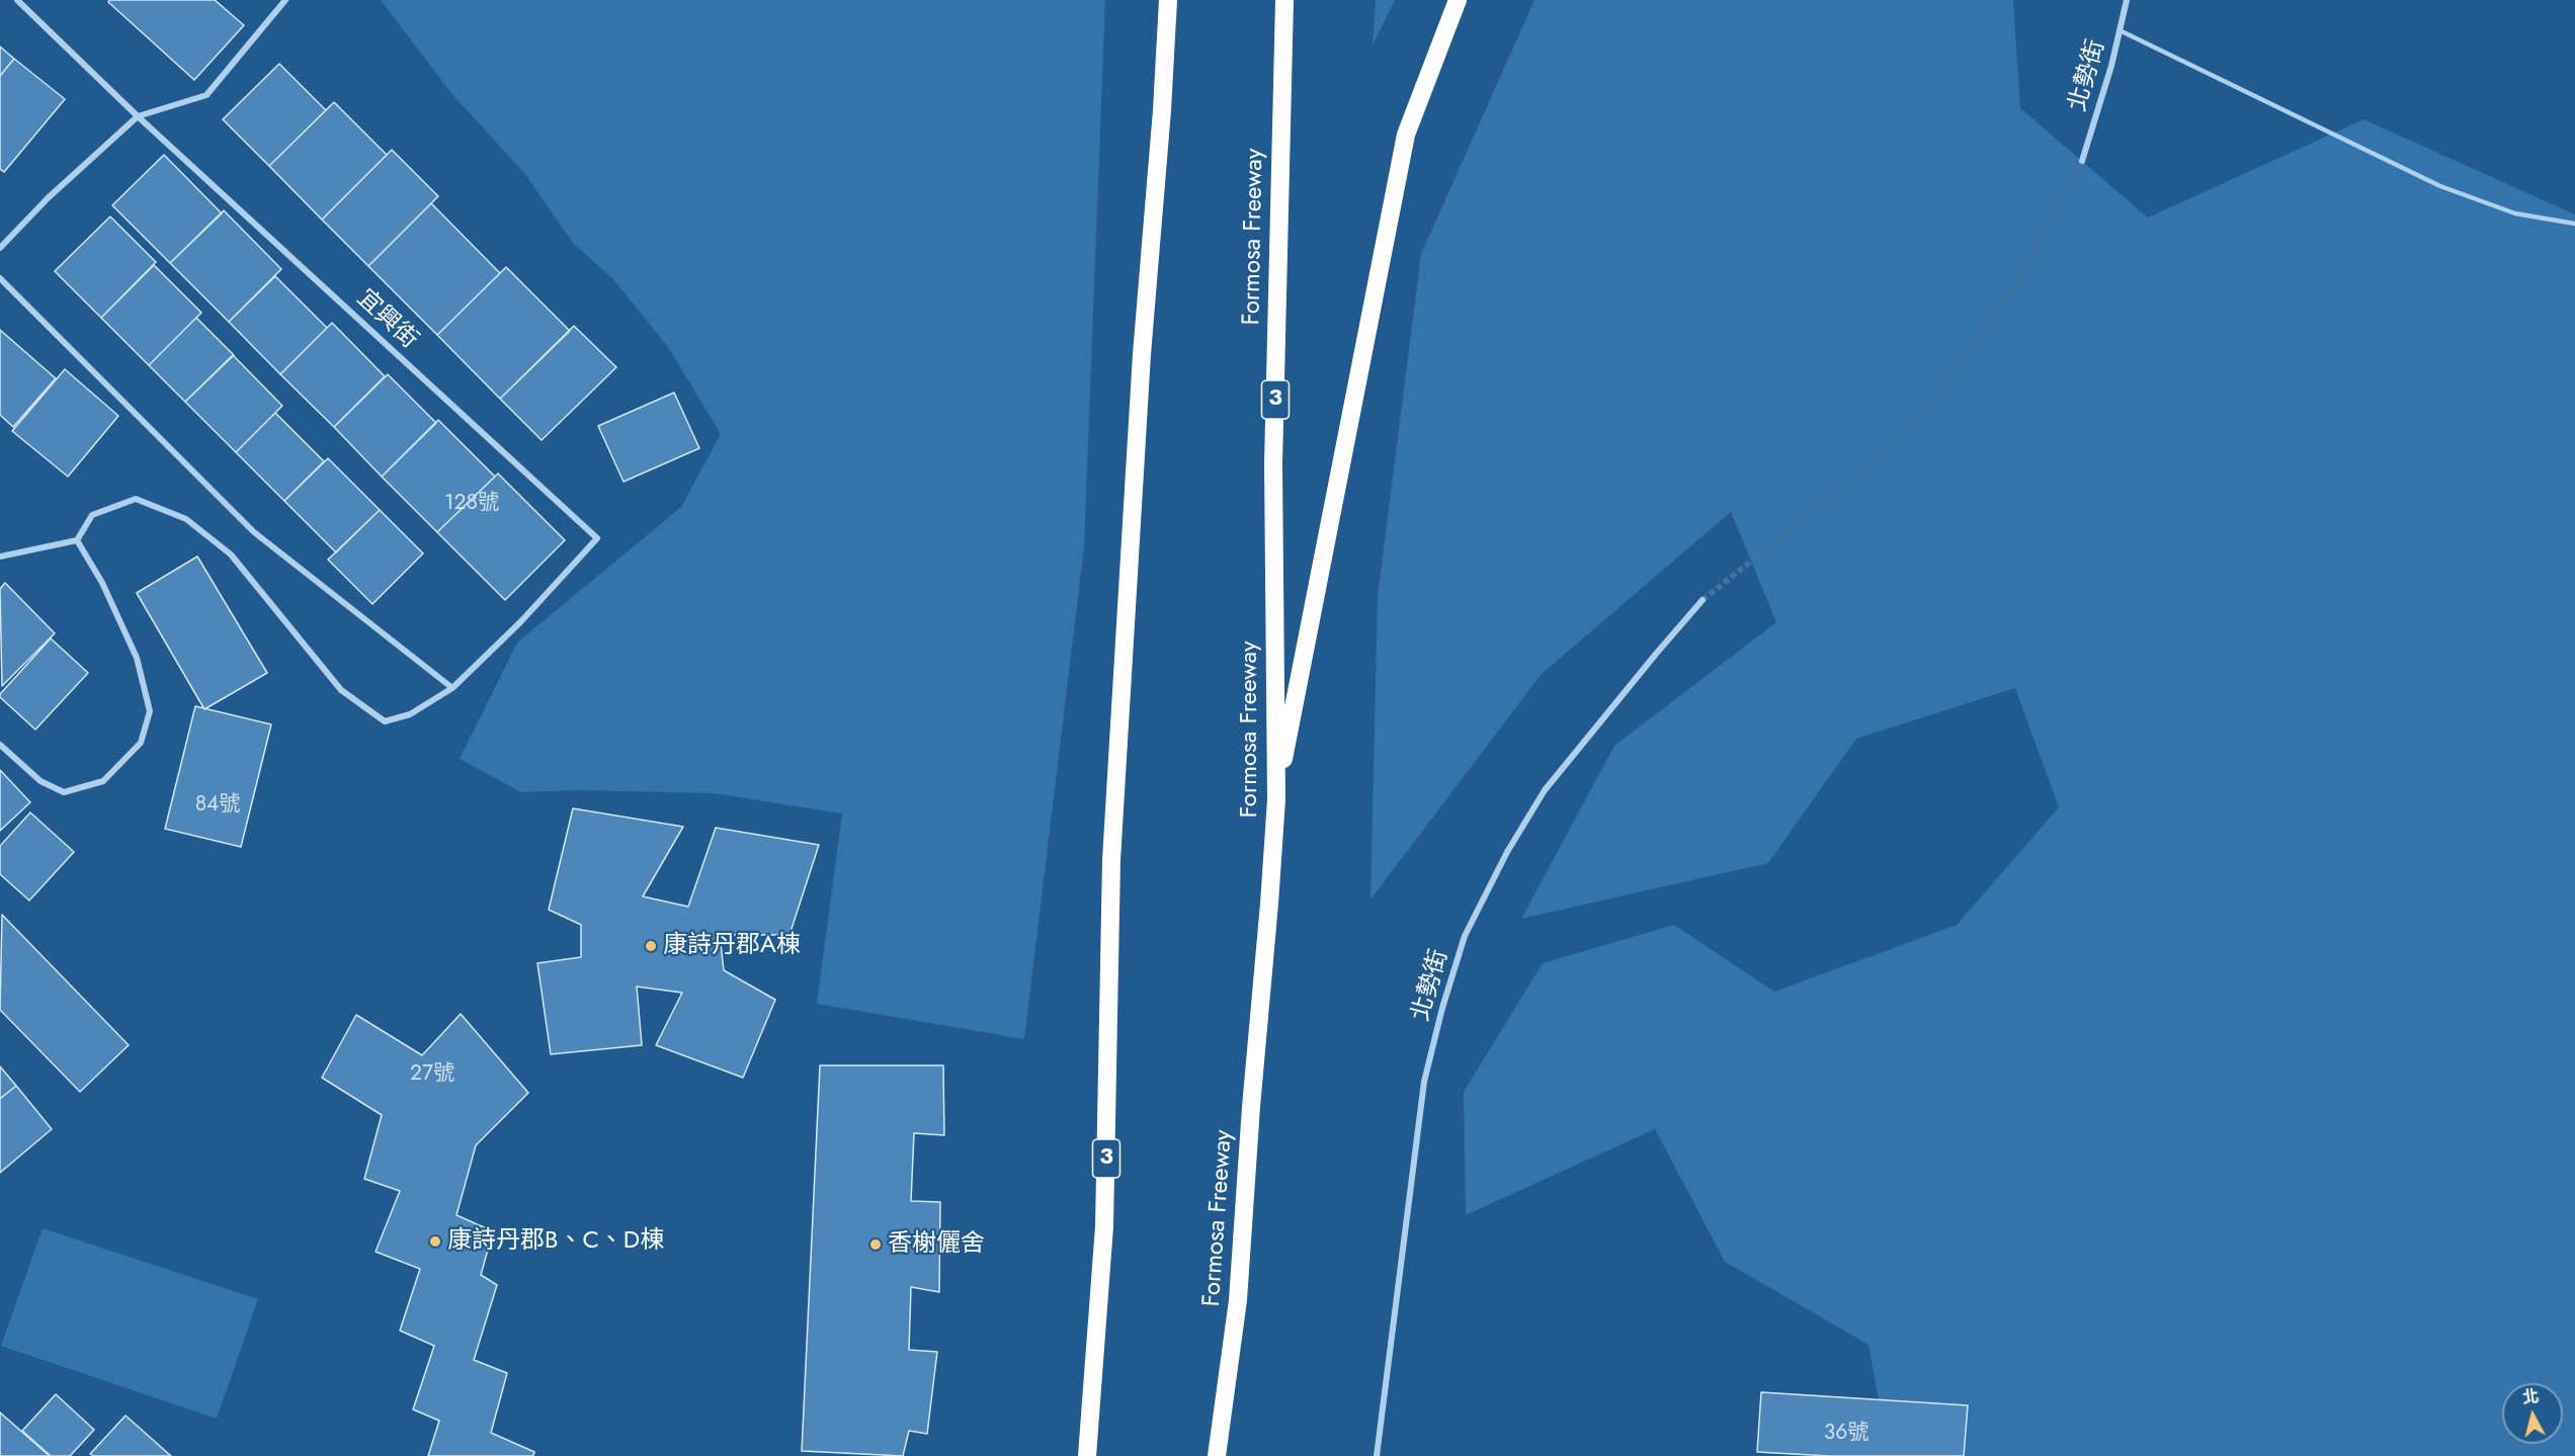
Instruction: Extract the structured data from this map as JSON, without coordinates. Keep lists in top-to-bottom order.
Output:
{
  "streets": {
    "highway": ["Formosa Freeway", "3"],
    "street": ["北勢街", "宜興街"]
  },
  "places": ["康詩丹郡A棟", "康詩丹郡B、C、D棟", "香榭儷舍"],
  "house_numbers": [
    "128號",
    "84號",
    "27號",
    "36號"
  ],
  "north": "top"
}
